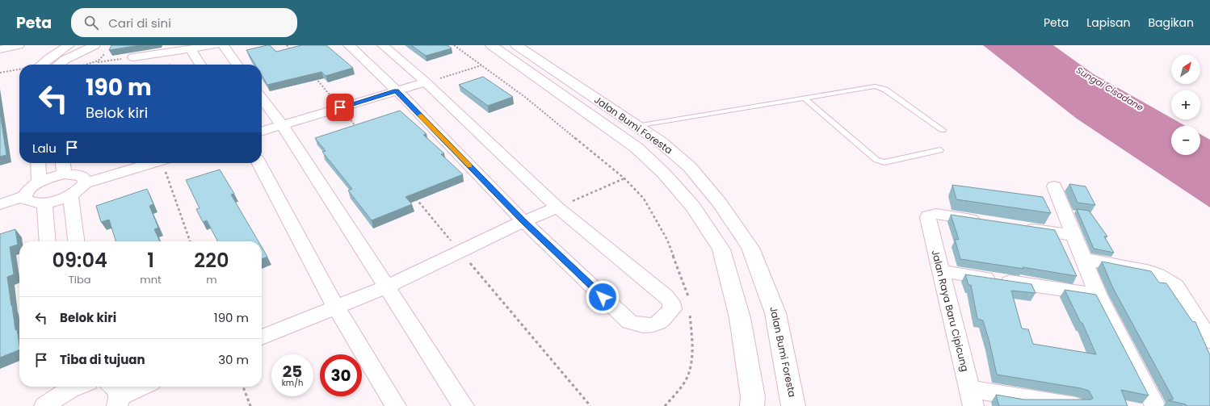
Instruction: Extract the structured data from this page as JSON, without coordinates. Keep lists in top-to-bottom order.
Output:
{
  "streets": {
    "main road": ["Jalan Bumi Foresta"],
    "street": ["Jalan Raya Baru Cipicung"]
  },
  "water": ["Sungai Cisadane"],
  "north": "top right",
  "page": {
    "header": "Peta",
    "search": "Cari di sini",
    "nav": ["Peta", "Lapisan", "Bagikan"],
    "map_buttons": ["+", "−"],
    "turn": ["190 m", "Belok kiri"],
    "then": "Lalu",
    "eta": [
      "09:04",
      "Tiba",
      "1",
      "mnt",
      "220",
      "m"
    ],
    "list": [
      {
        "name": "Belok kiri",
        "value": "190 m"
      },
      {
        "name": "Tiba di tujuan",
        "value": "30 m"
      }
    ],
    "speed": "25 km/h",
    "limit": "30"
  }
}
